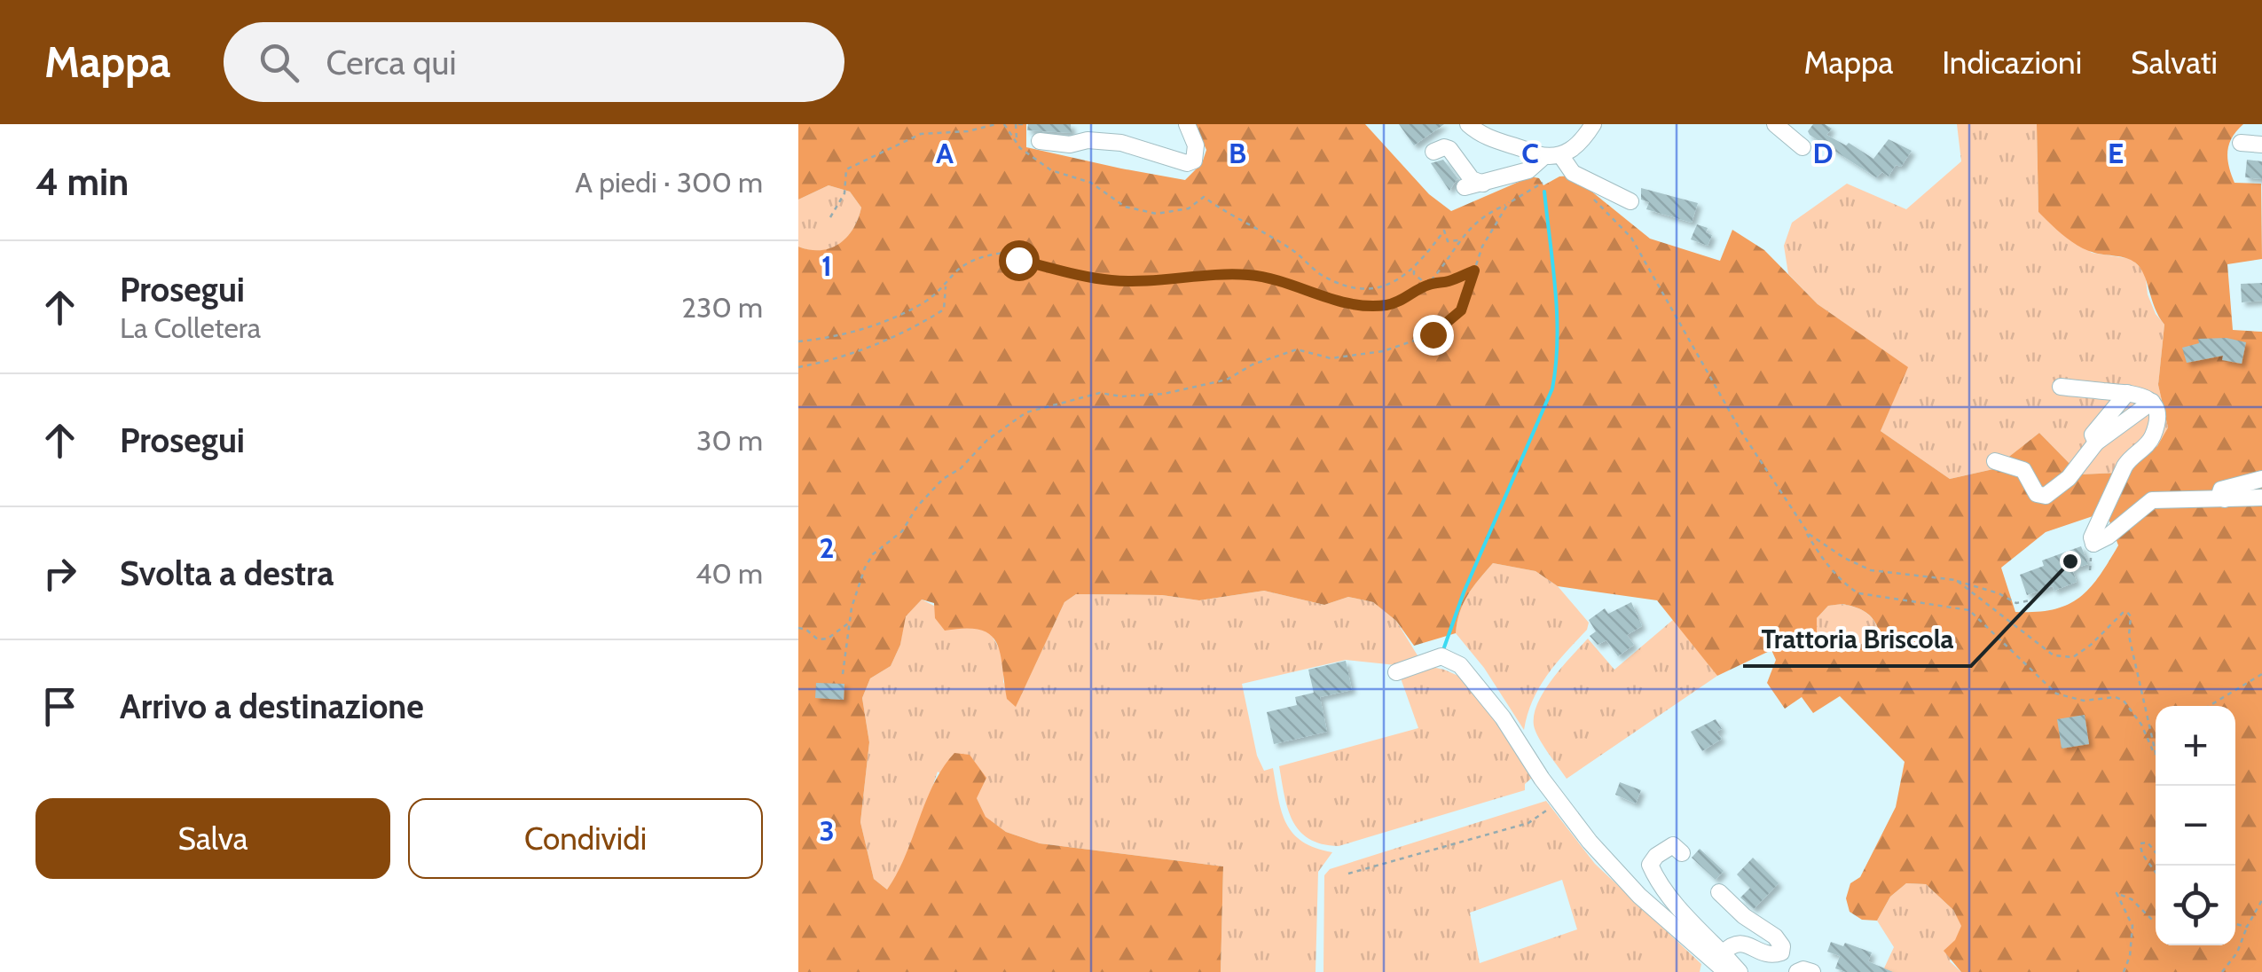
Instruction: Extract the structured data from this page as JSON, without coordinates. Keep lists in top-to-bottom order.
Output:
{
  "places": ["Trattoria Briscola"],
  "page": {
    "header": "Mappa",
    "search": "Cerca qui",
    "nav": ["Mappa", "Indicazioni", "Salvati"],
    "heading": ["4 min", "A piedi · 300 m"],
    "list": [
      ["Prosegui", "La Colletera", "230 m"],
      ["Prosegui", "30 m"],
      ["Svolta a destra", "40 m"],
      "Arrivo a destinazione"
    ],
    "map_buttons": ["+", "−"],
    "buttons": ["Salva", "Condividi"]
  },
  "grid": {
    "columns": [
      "A",
      "B",
      "C",
      "D",
      "E"
    ],
    "rows": ["1", "2", "3"]
  }
}
